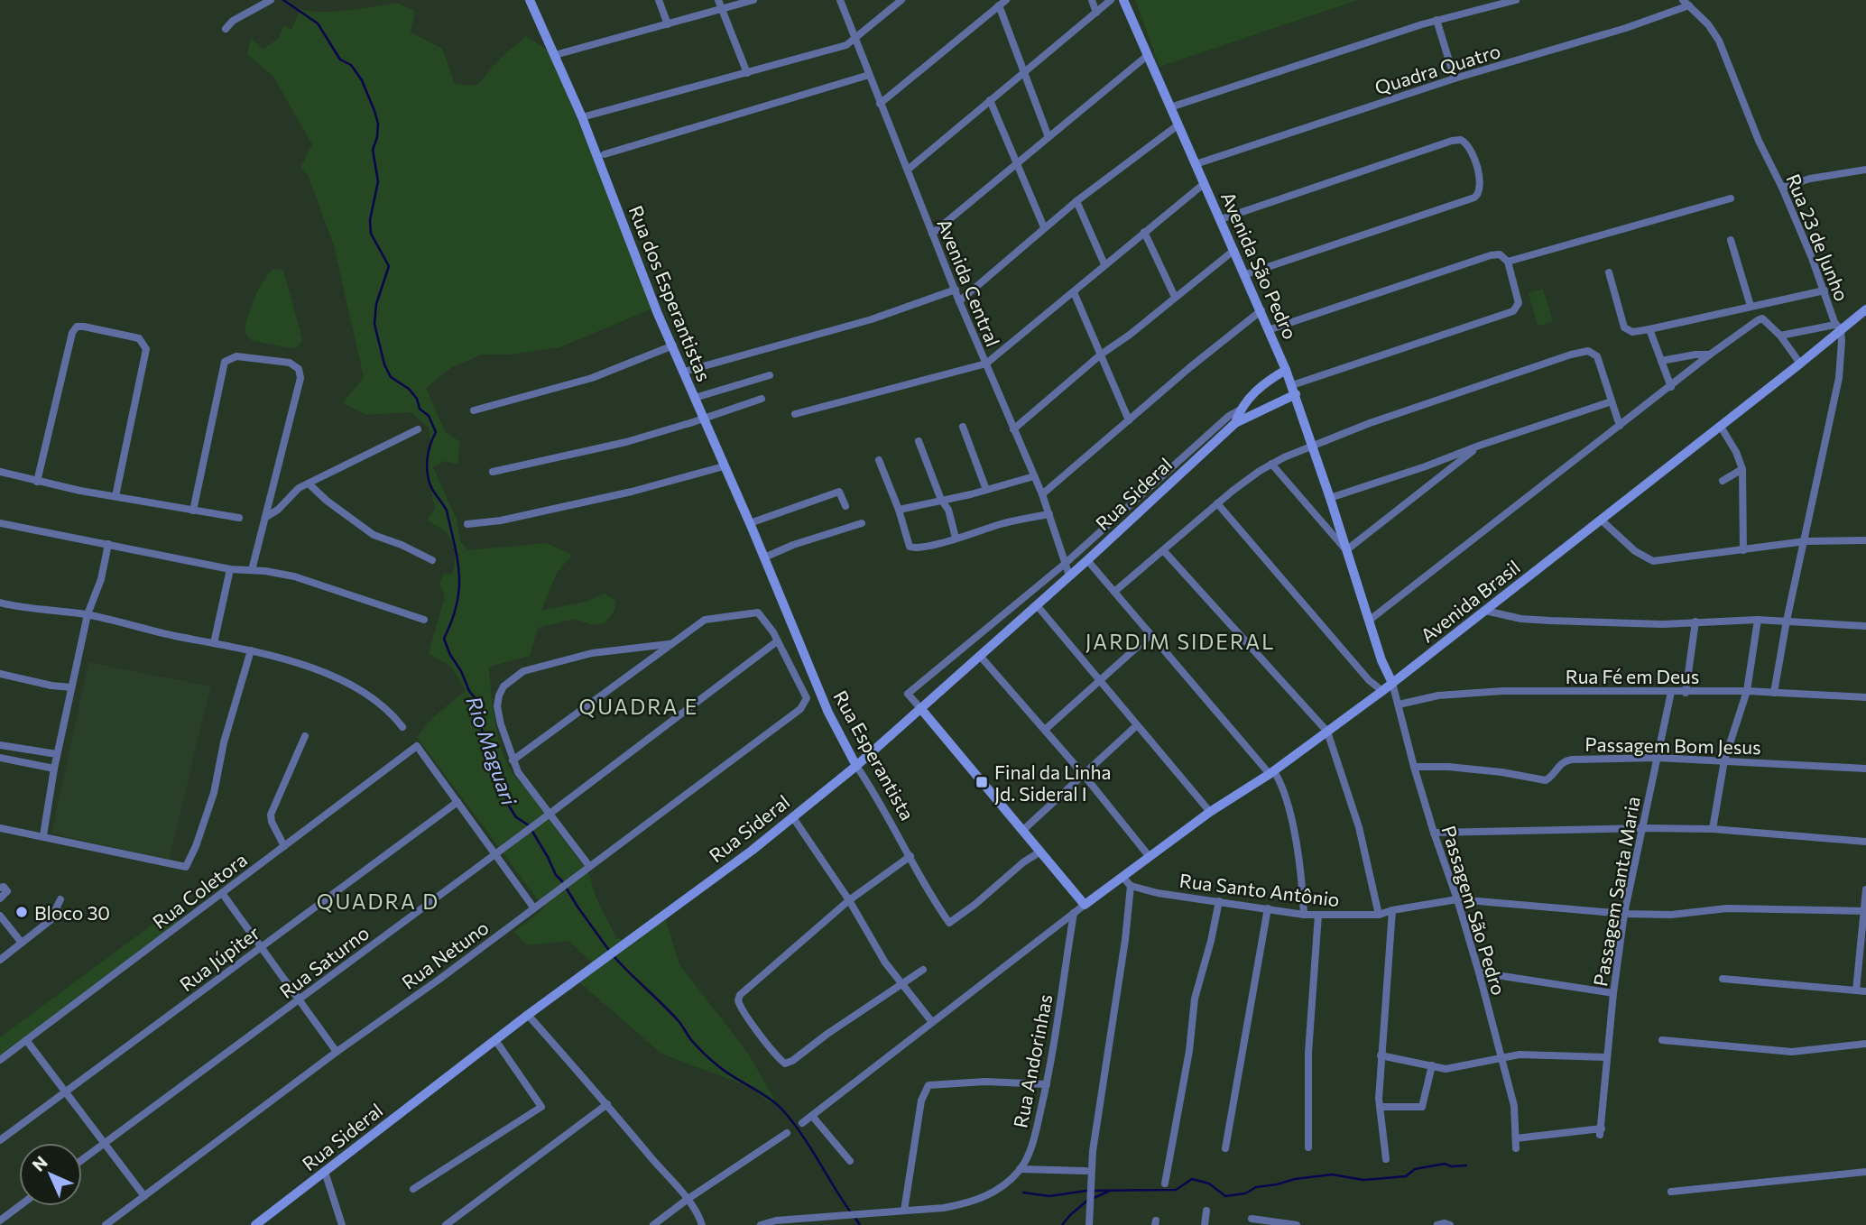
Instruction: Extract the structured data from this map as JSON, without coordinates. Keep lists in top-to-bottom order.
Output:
{
  "streets": {
    "main road": [
      "Avenida São Pedro",
      "Rua dos Esperantistas",
      "Rua Sideral",
      "Avenida Brasil",
      "Rua Esperantista"
    ],
    "street": [
      "Quadra Quatro",
      "Rua 23 de Junho",
      "Avenida Central",
      "Rua Fé em Deus",
      "Passagem Bom Jesus",
      "Rua Santo Antônio",
      "Rua Coletora",
      "Passagem Santa Maria",
      "Passagem São Pedro",
      "Rua Netuno",
      "Rua Júpiter",
      "Rua Saturno",
      "Rua Andorinhas"
    ]
  },
  "crossings": [
    ["Quadra Quatro", "Rua 23 de Junho"],
    ["Quadra Quatro", "Avenida São Pedro"],
    ["Rua 23 de Junho", "Avenida Brasil"],
    ["Rua 23 de Junho", "Rua Fé em Deus"],
    ["Avenida São Pedro", "Rua Sideral"],
    ["Avenida São Pedro", "Avenida Brasil"],
    ["Avenida São Pedro", "Passagem São Pedro"],
    ["Avenida Central", "Rua Sideral"],
    ["Rua dos Esperantistas", "Rua Esperantista"],
    ["Rua Sideral", "Rua Esperantista"],
    ["Avenida Brasil", "Passagem São Pedro"],
    ["Rua Fé em Deus", "Passagem Santa Maria"],
    ["Rua Fé em Deus", "Passagem São Pedro"],
    ["Passagem Bom Jesus", "Passagem Santa Maria"],
    ["Passagem Bom Jesus", "Passagem São Pedro"],
    ["Rua Santo Antônio", "Passagem Santa Maria"],
    ["Rua Santo Antônio", "Passagem São Pedro"],
    ["Rua Coletora", "Rua Júpiter"],
    ["Passagem Santa Maria", "Passagem São Pedro"],
    ["Rua Netuno", "Rua Saturno"]
  ],
  "districts": ["JARDIM SIDERAL", "QUADRA E", "QUADRA D"],
  "water": ["Rio Maguari"],
  "places": {
    "transit": ["Final da Linha Jd. Sideral I"],
    "other": ["Bloco 30"]
  },
  "north": "top left"
}
